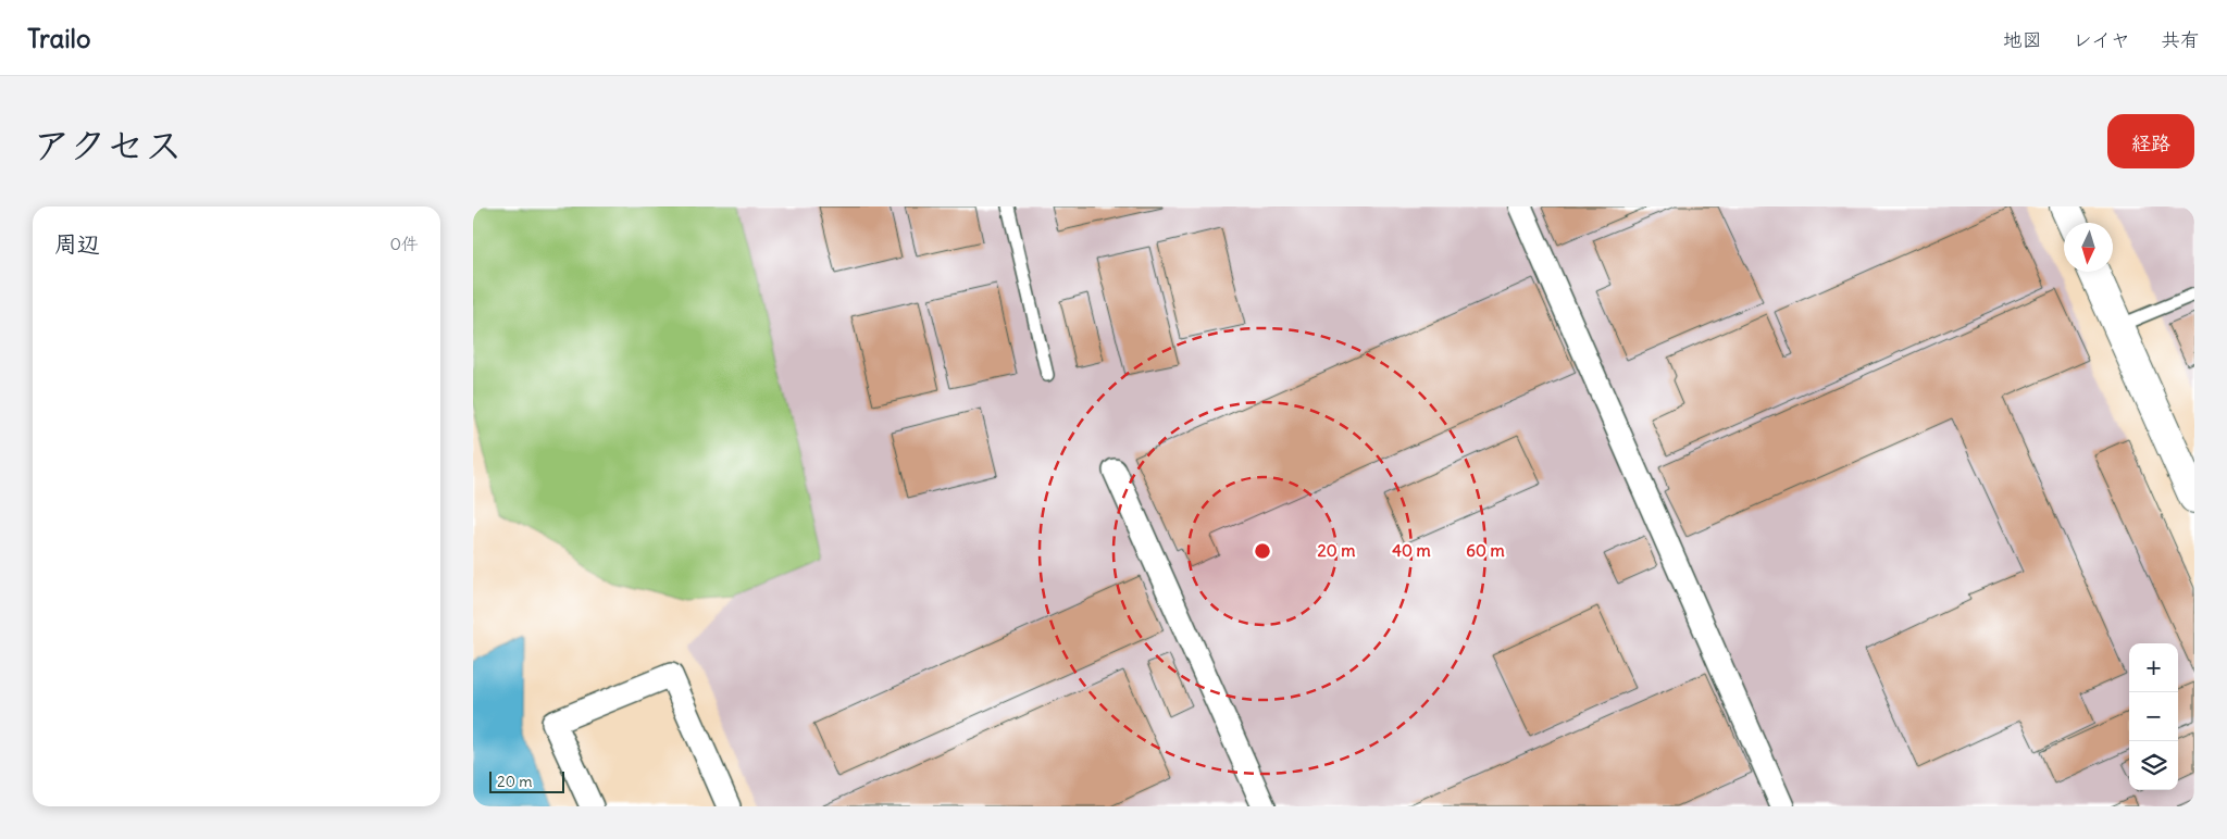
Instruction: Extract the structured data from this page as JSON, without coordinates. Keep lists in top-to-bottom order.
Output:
{
  "scale_bar": "20 m",
  "north": "bottom",
  "page": {
    "header": "Trailo",
    "nav": ["地図", "レイヤ", "共有"],
    "title": "アクセス",
    "buttons": "経路",
    "heading": ["周辺", "0件"],
    "map_buttons": ["+", "−"],
    "scale": "20 m"
  },
  "rings": ["20 m", "40 m", "60 m"]
}
